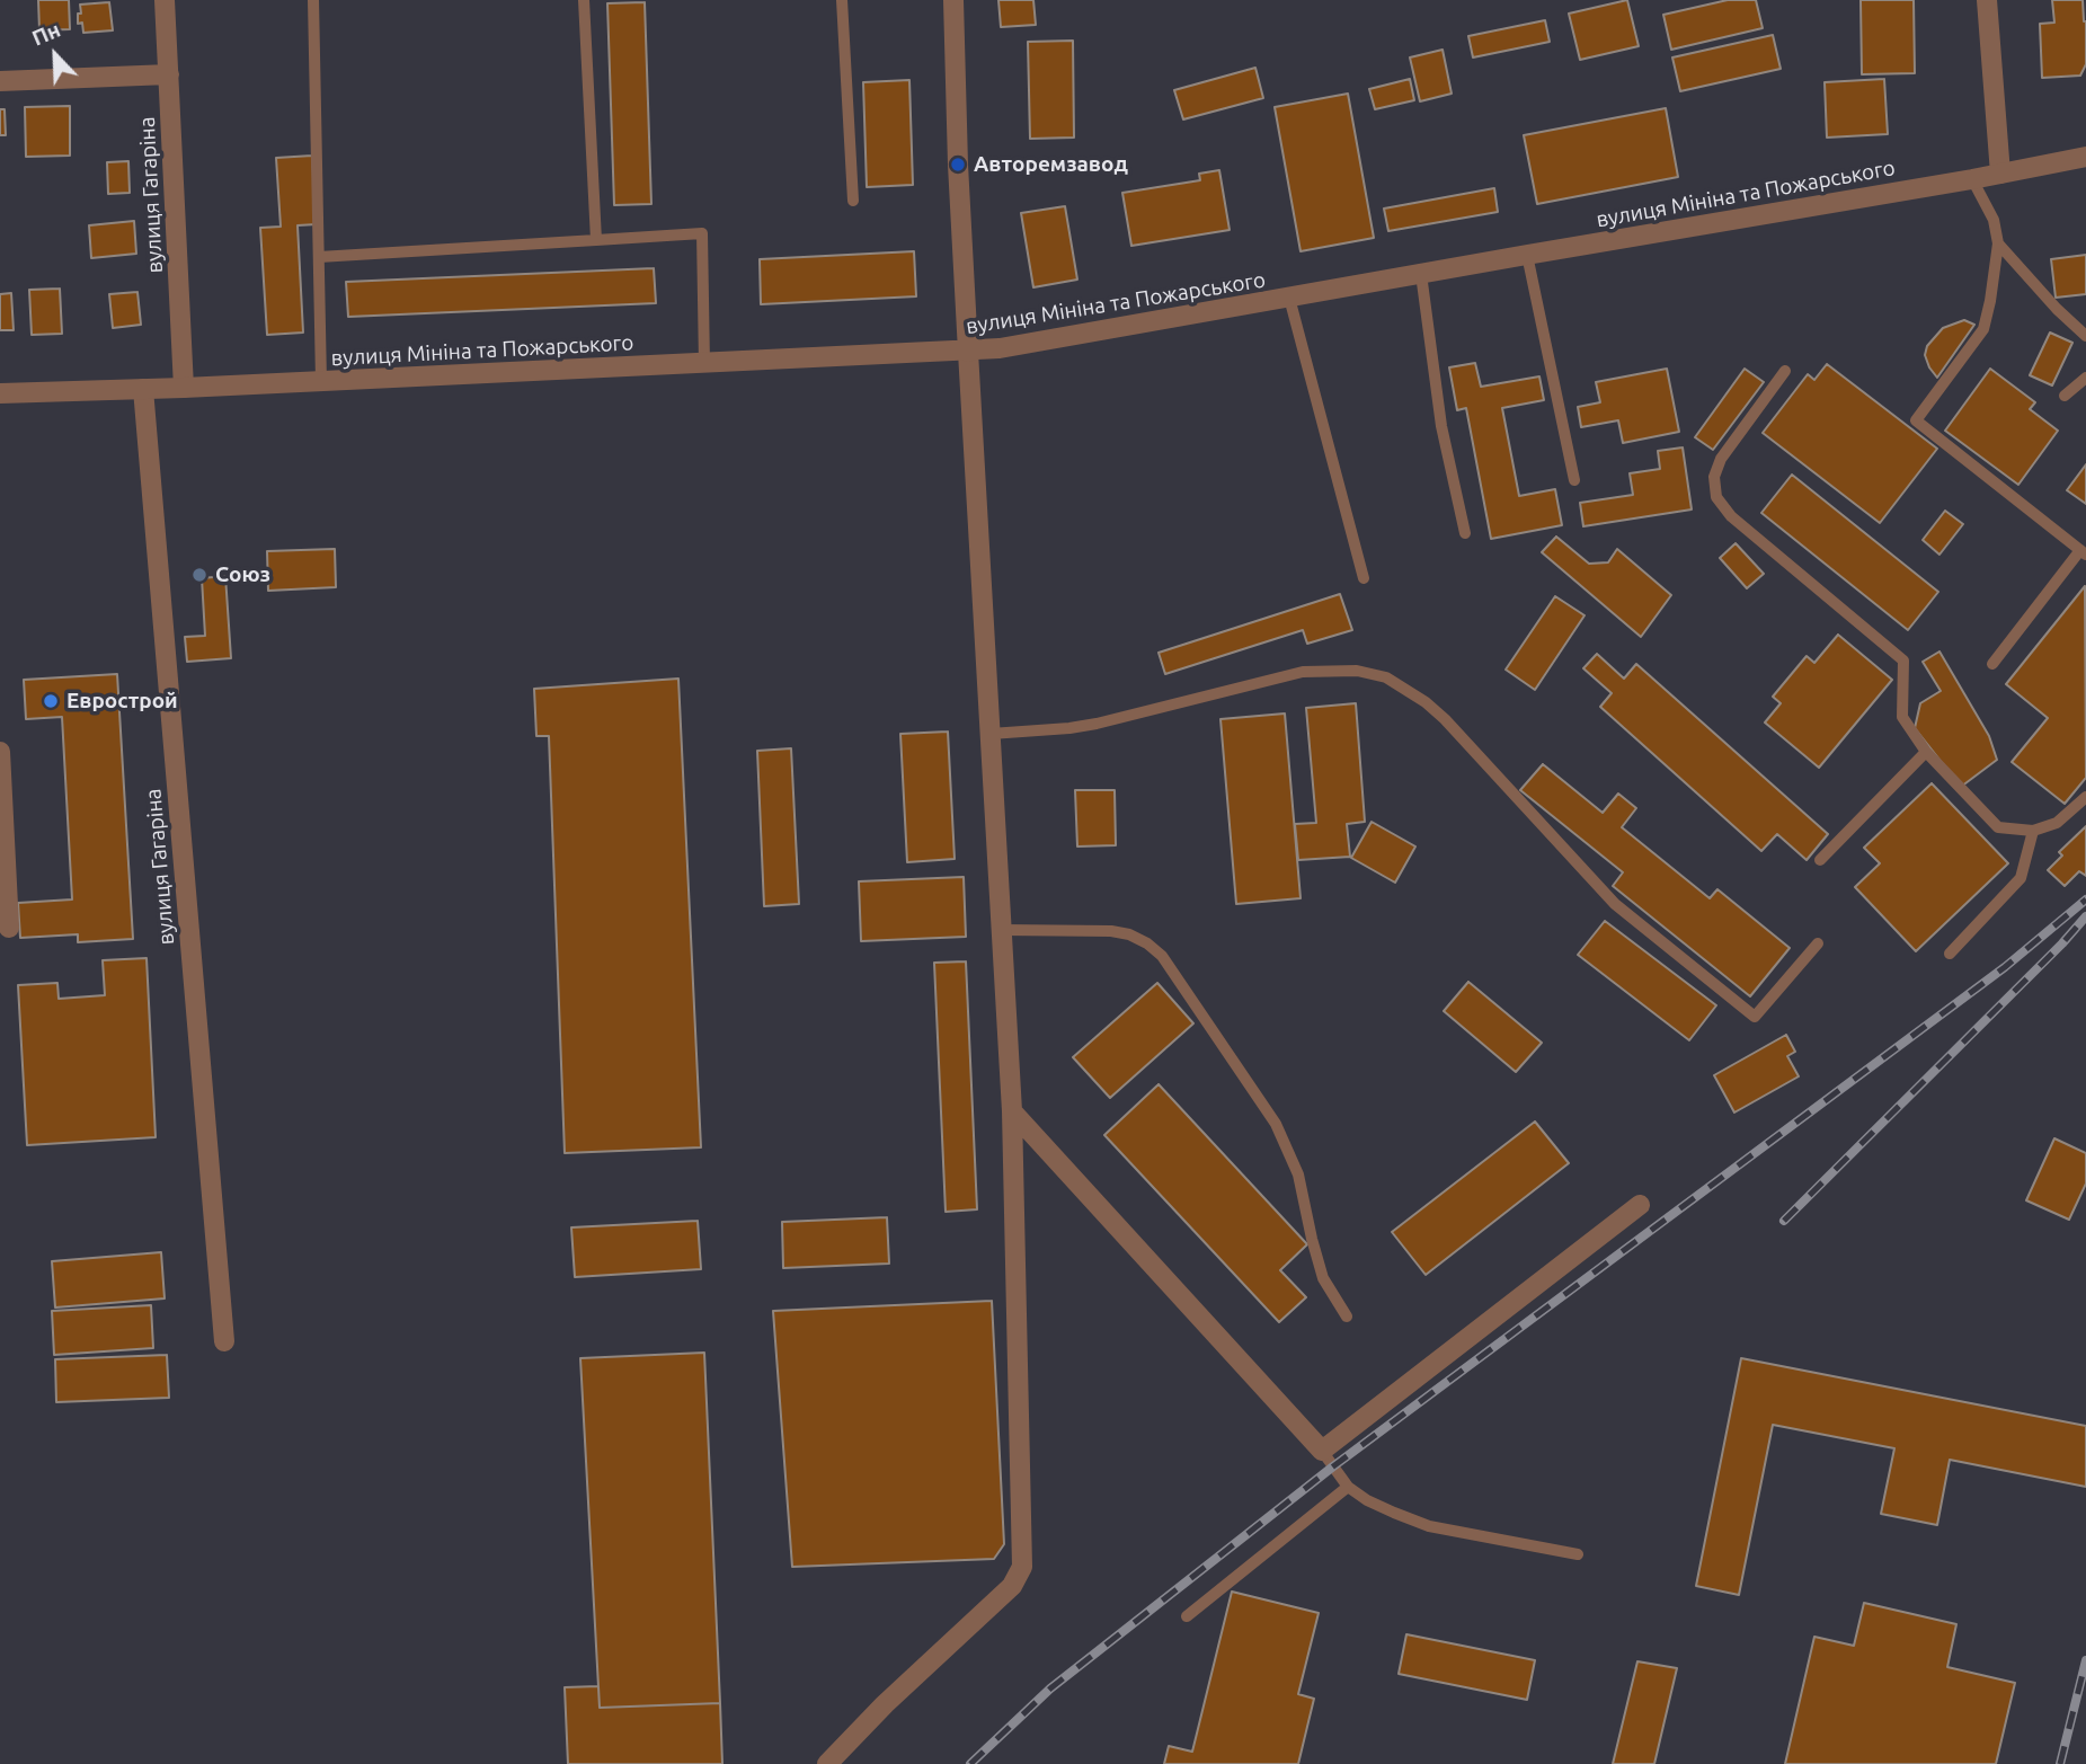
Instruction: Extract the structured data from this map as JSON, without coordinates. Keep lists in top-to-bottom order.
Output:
{
  "streets": {
    "street": ["вулиця Мініна та Пожарського", "вулиця Гагаріна"]
  },
  "crossings": [
    ["вулиця Мініна та Пожарського", "вулиця Гагаріна"]
  ],
  "places": ["Авторемзавод", "Союз", "Еврострой"],
  "north": "top left"
}
